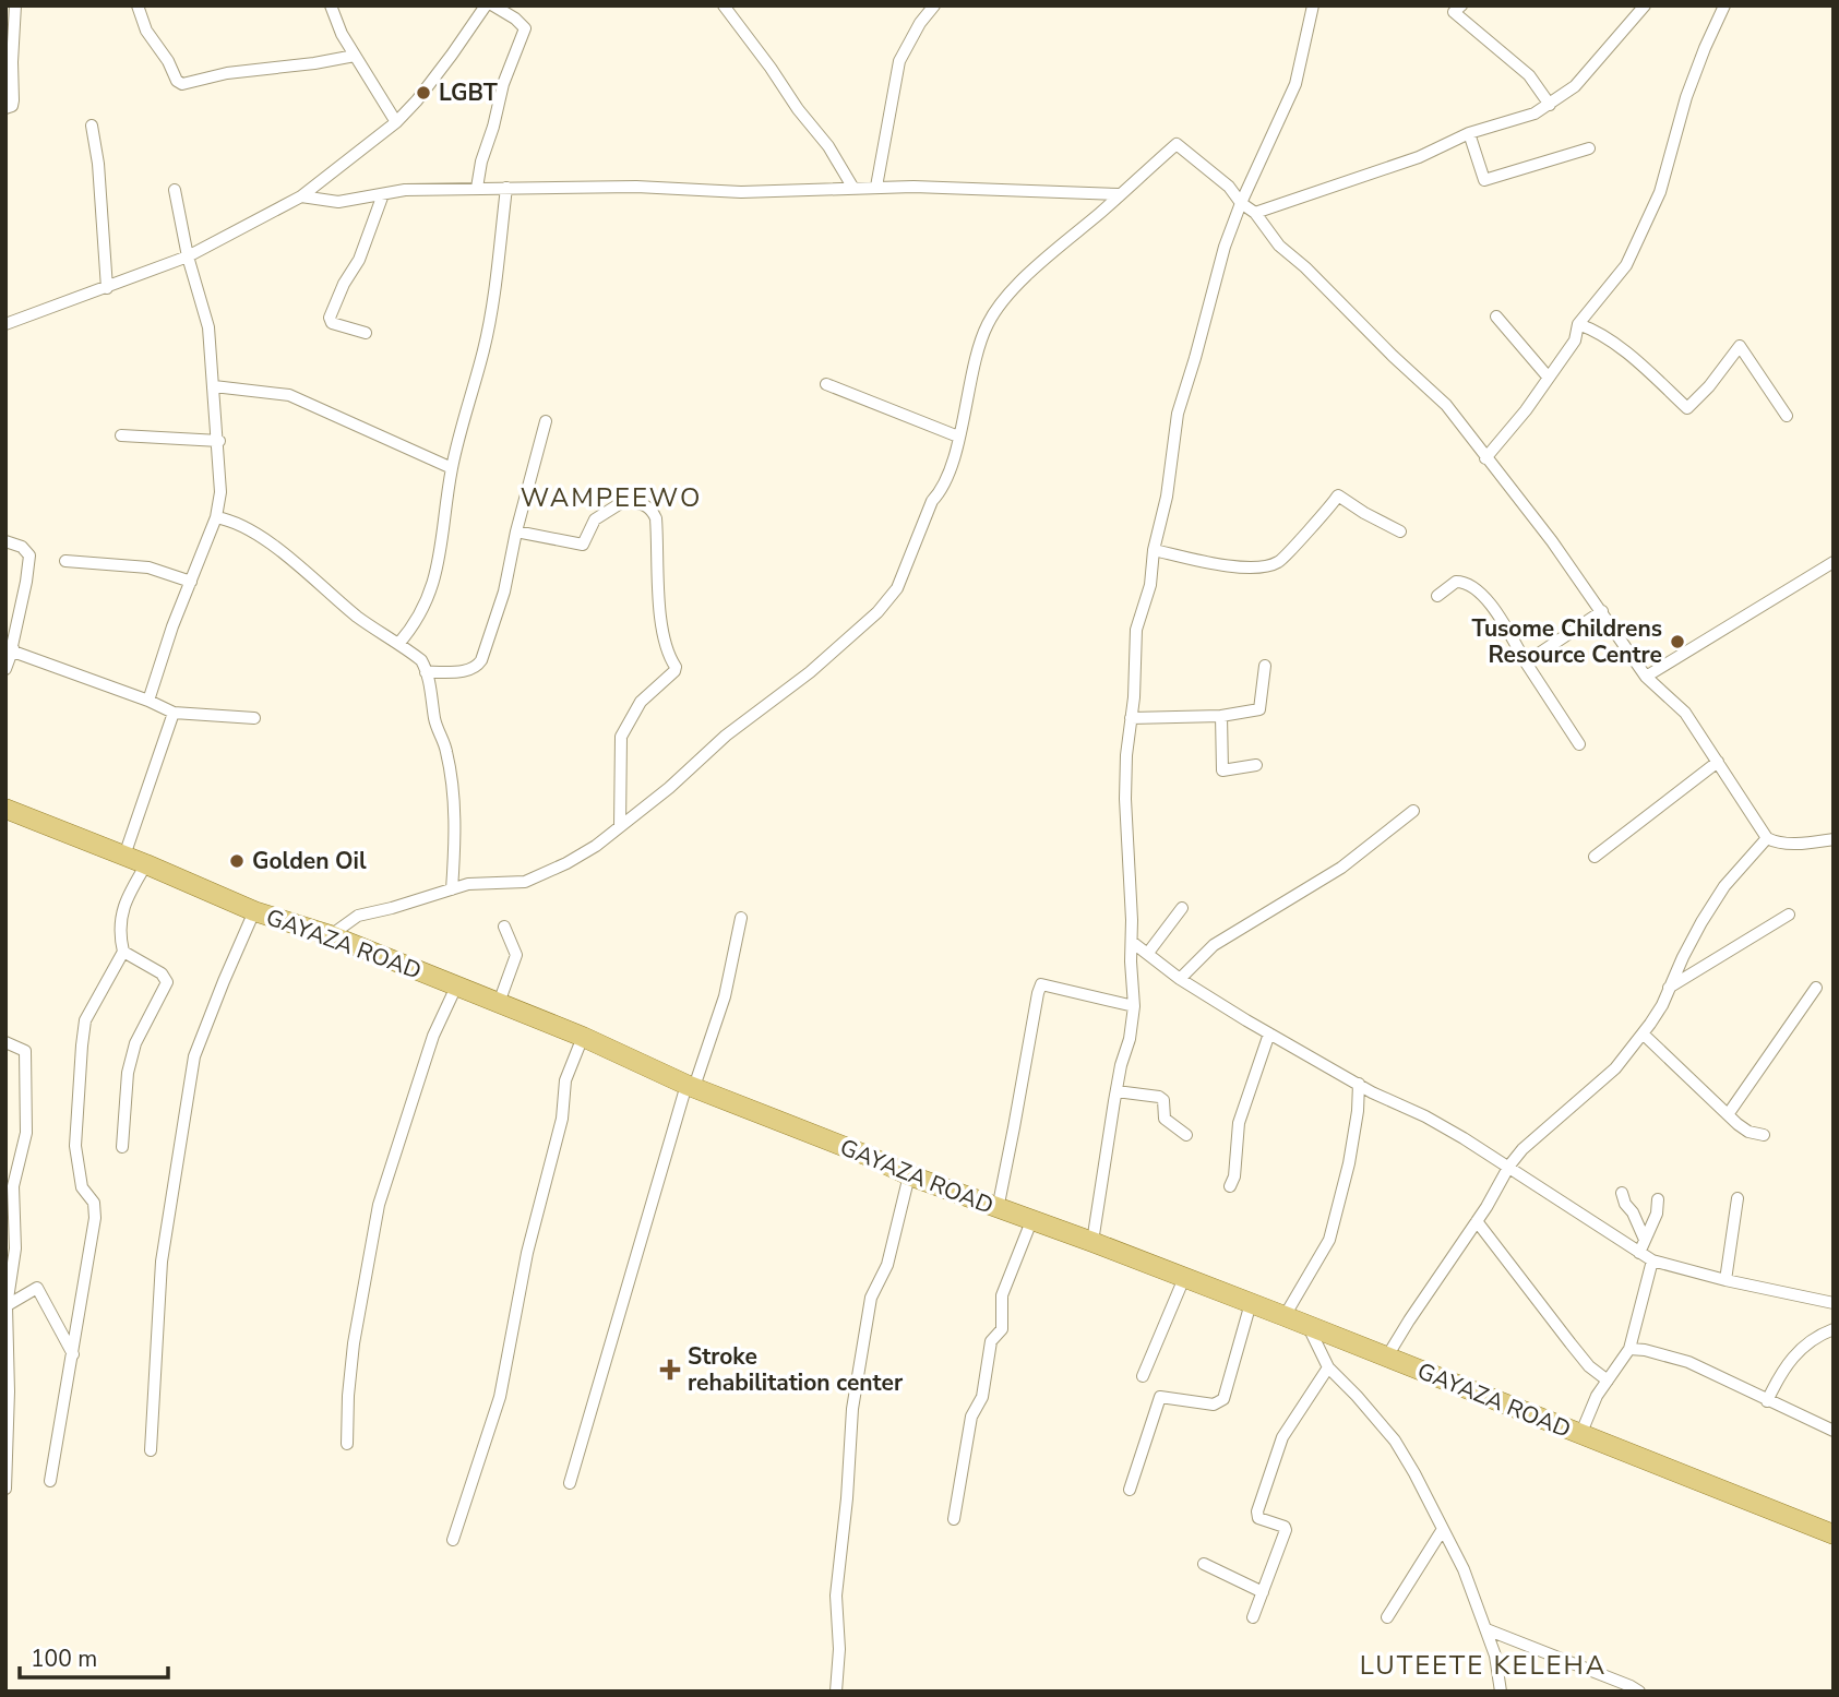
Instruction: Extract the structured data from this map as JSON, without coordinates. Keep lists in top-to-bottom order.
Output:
{
  "streets": {
    "main road": ["GAYAZA ROAD"]
  },
  "districts": ["WAMPEEWO", "LUTEETE KELEHA"],
  "places": {
    "other": ["LGBT", "Tusome Childrens Resource Centre", "Golden Oil"],
    "health": ["Stroke rehabilitation center"]
  },
  "scale_bar": "100 m"
}
